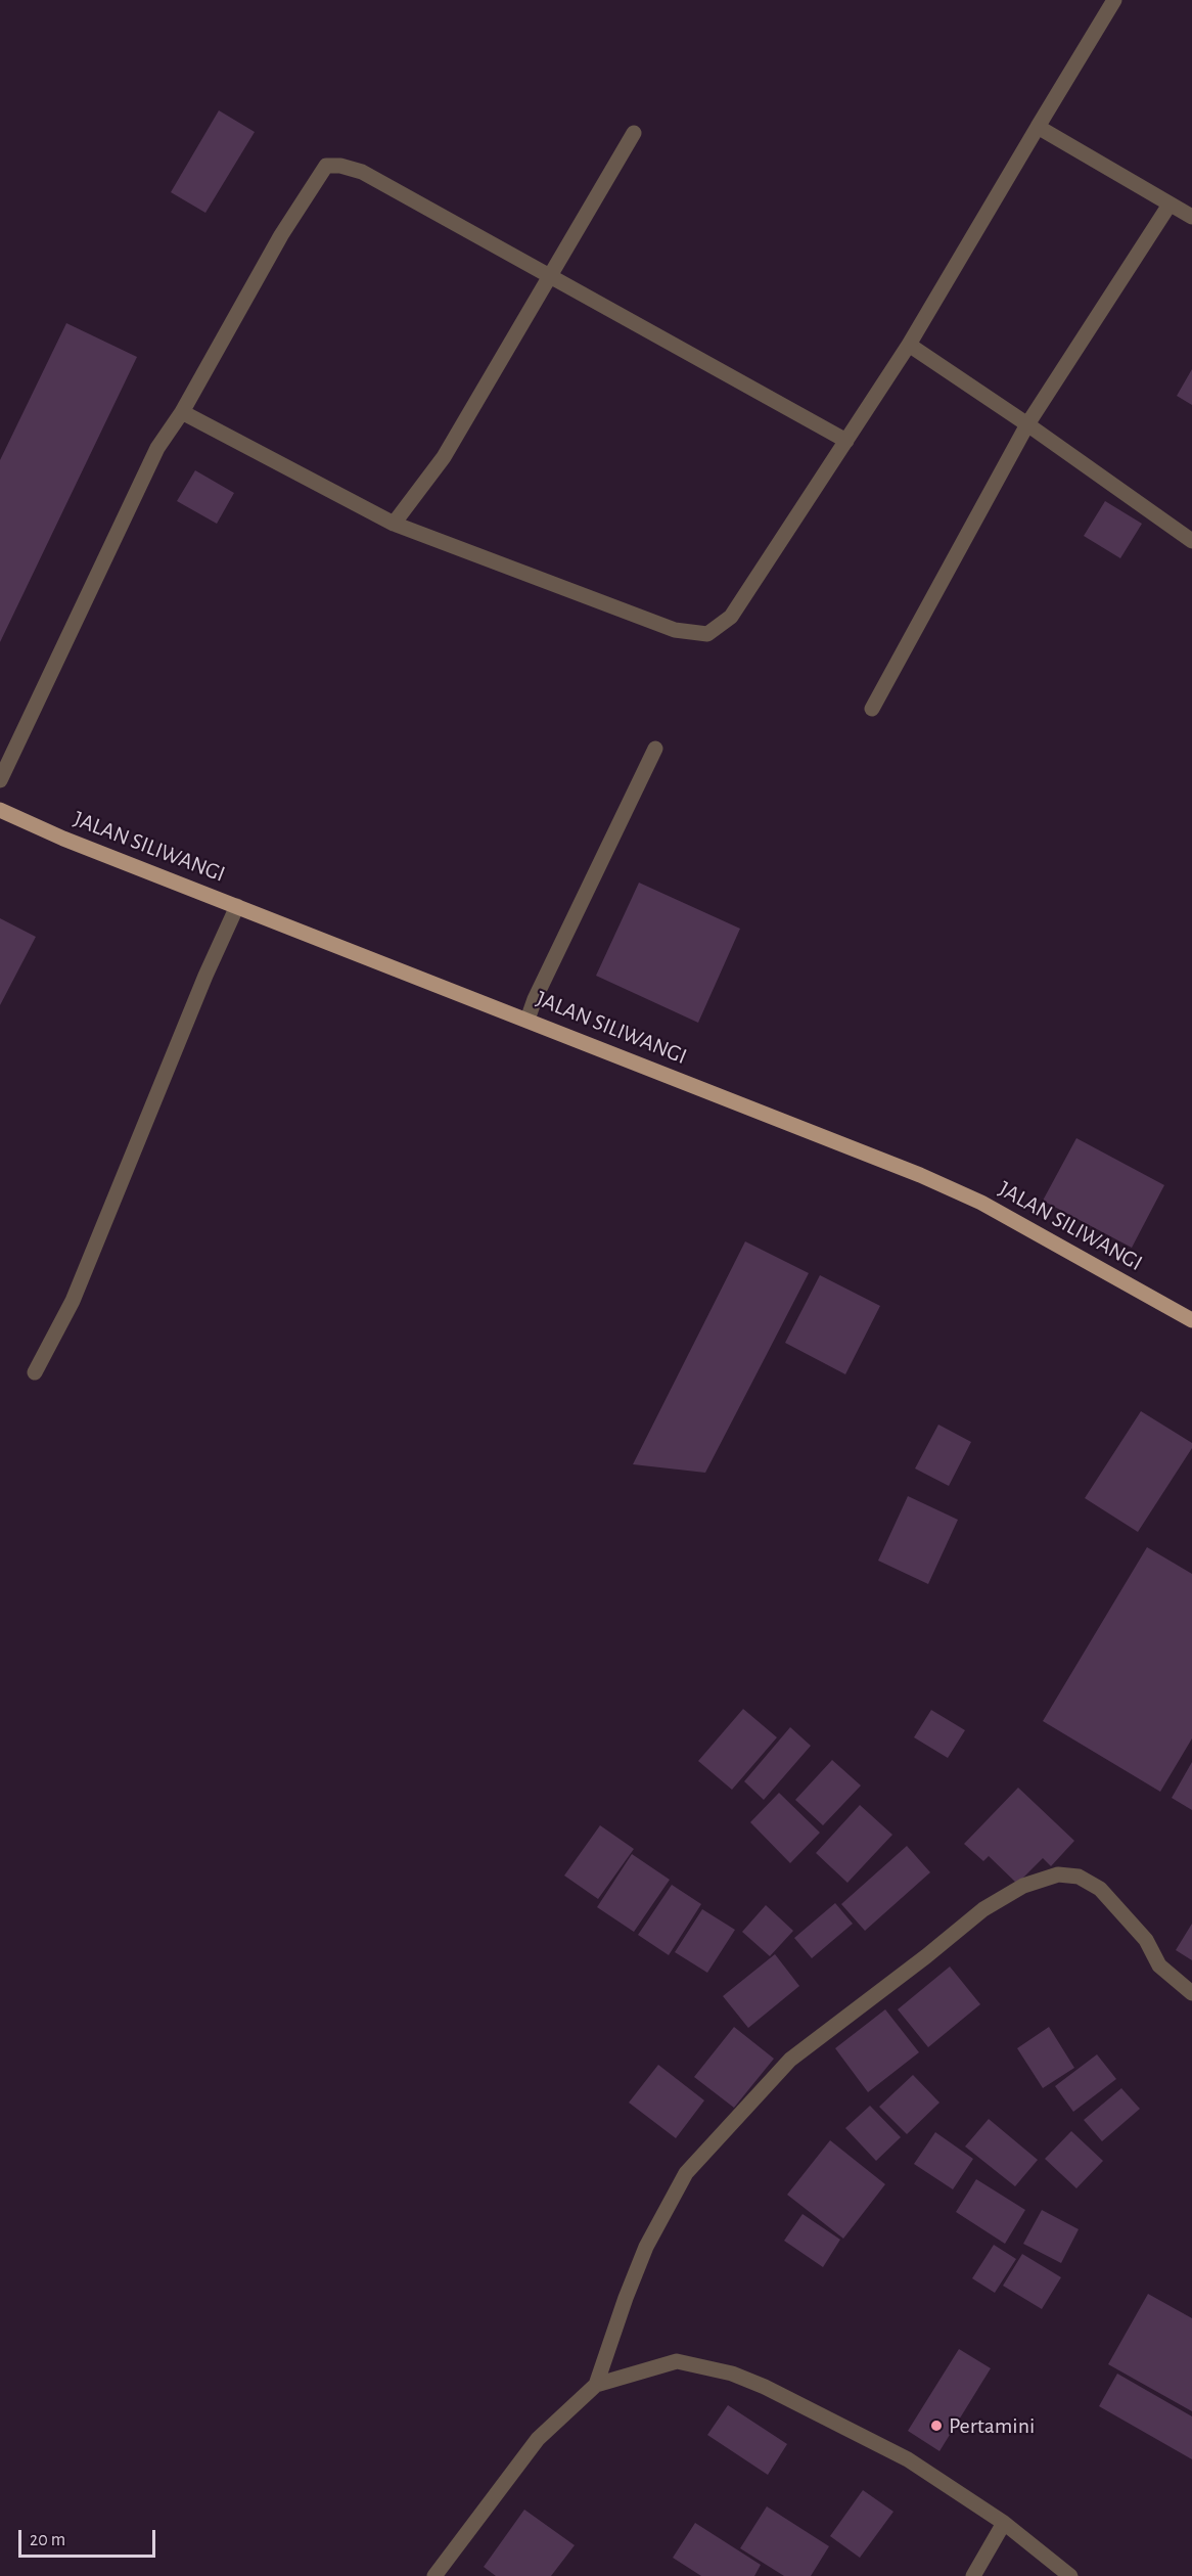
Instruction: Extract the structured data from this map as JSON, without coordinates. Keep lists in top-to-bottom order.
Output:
{
  "streets": {
    "main road": ["JALAN SILIWANGI"]
  },
  "places": ["Pertamini"],
  "scale_bar": "20 m"
}
